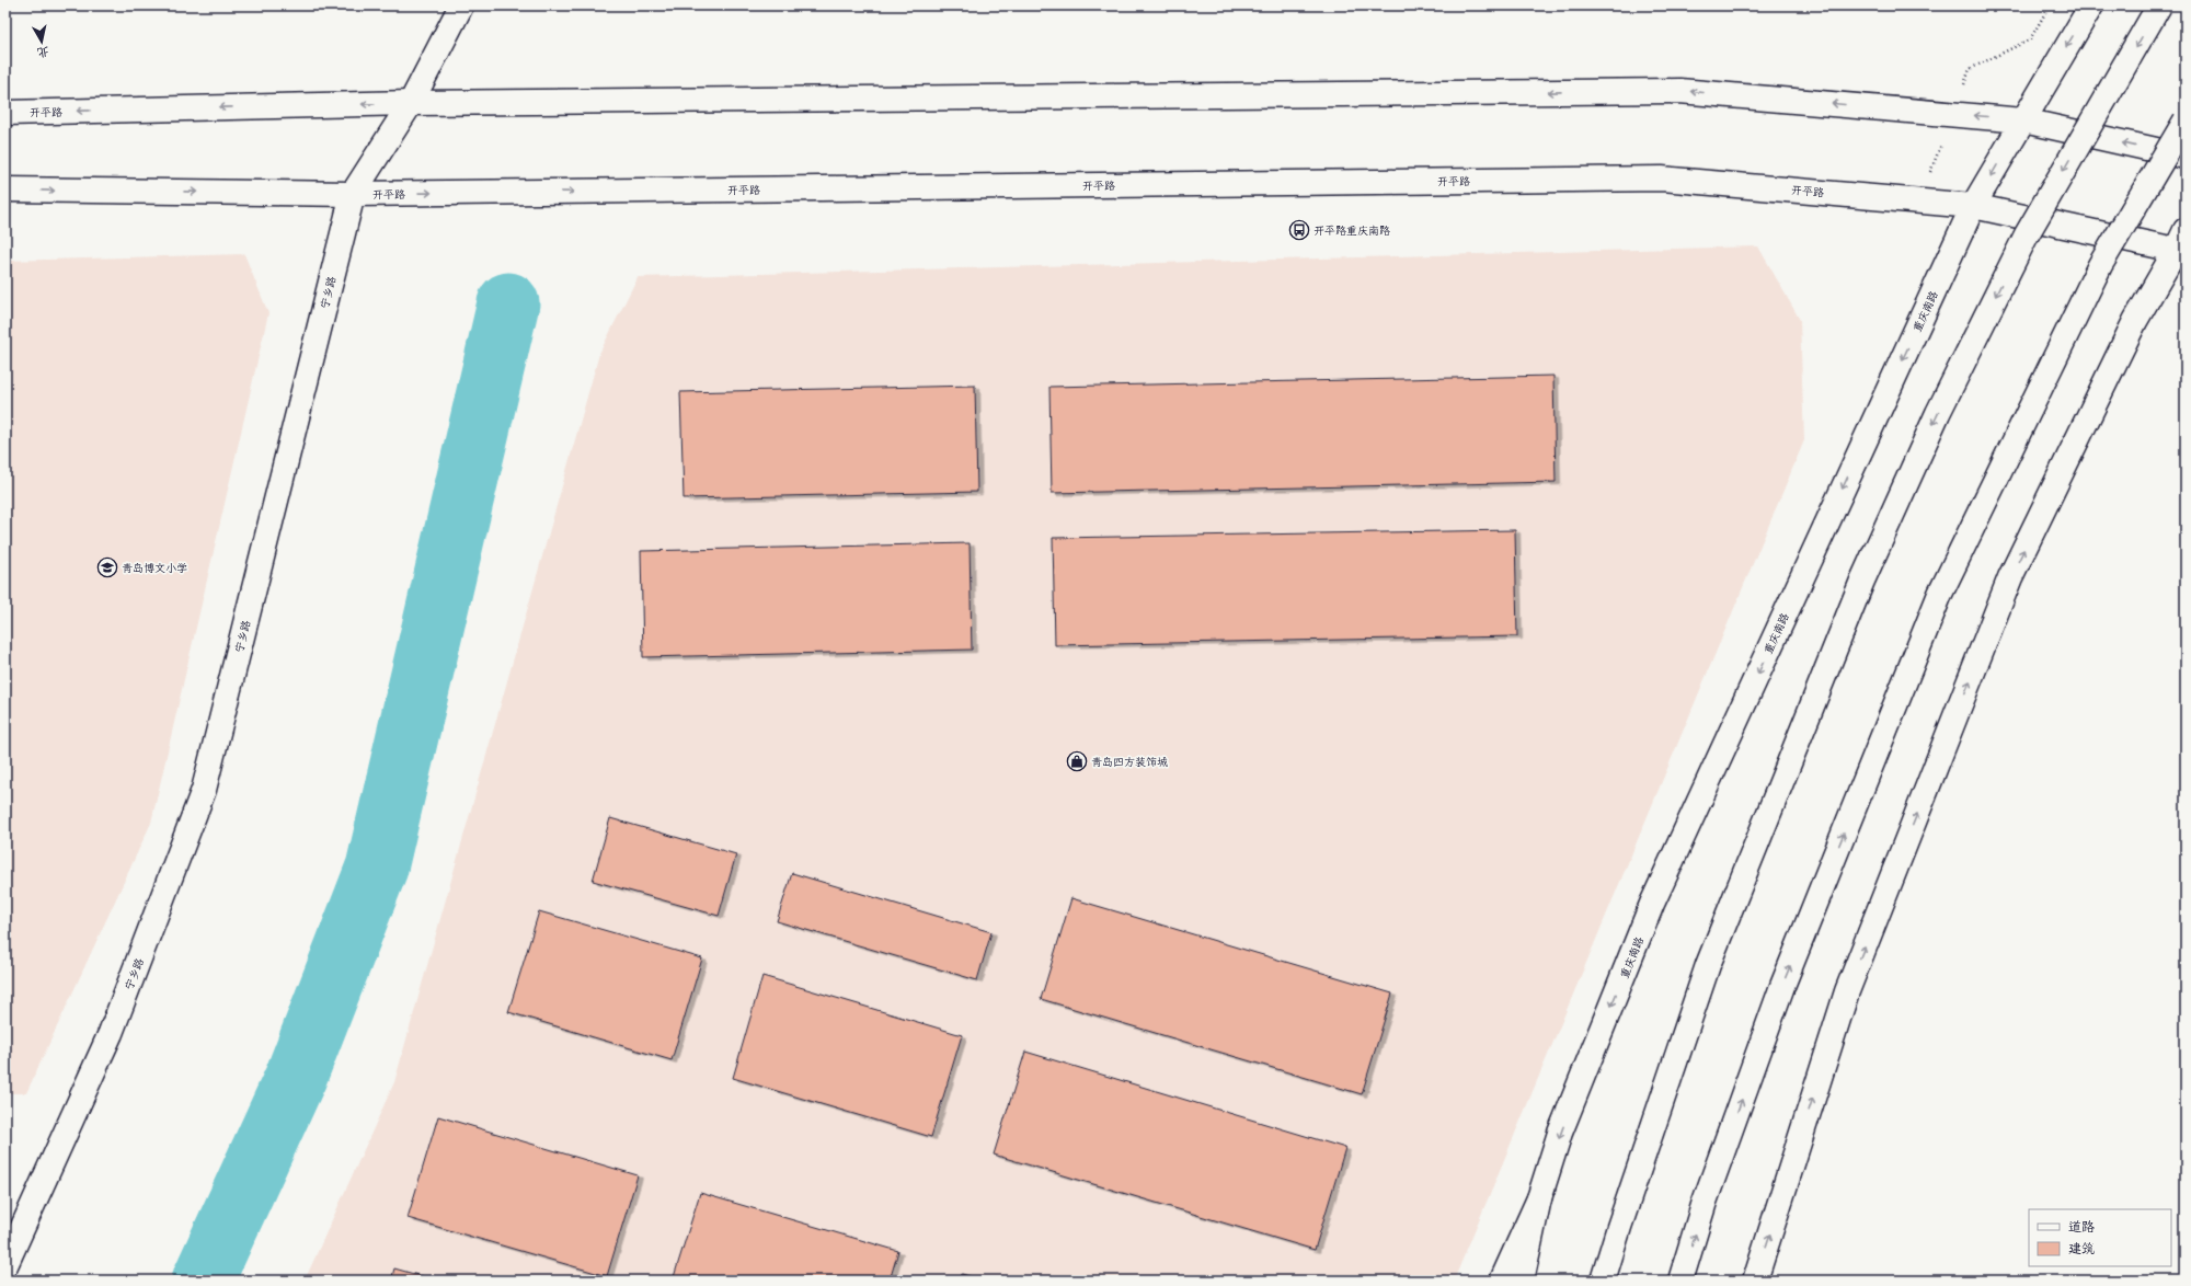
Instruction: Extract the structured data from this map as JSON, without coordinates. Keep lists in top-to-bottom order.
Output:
{
  "streets": {
    "main road": ["开平路", "宁乡路", "重庆南路"]
  },
  "crossings": [
    ["开平路", "宁乡路"],
    ["开平路", "重庆南路"]
  ],
  "places": {
    "bus stop": ["开平路重庆南路"],
    "school or university": ["青岛博文小学"],
    "shop": ["青岛四方装饰城"]
  },
  "legend": ["道路", "建筑"],
  "north": "bottom"
}
